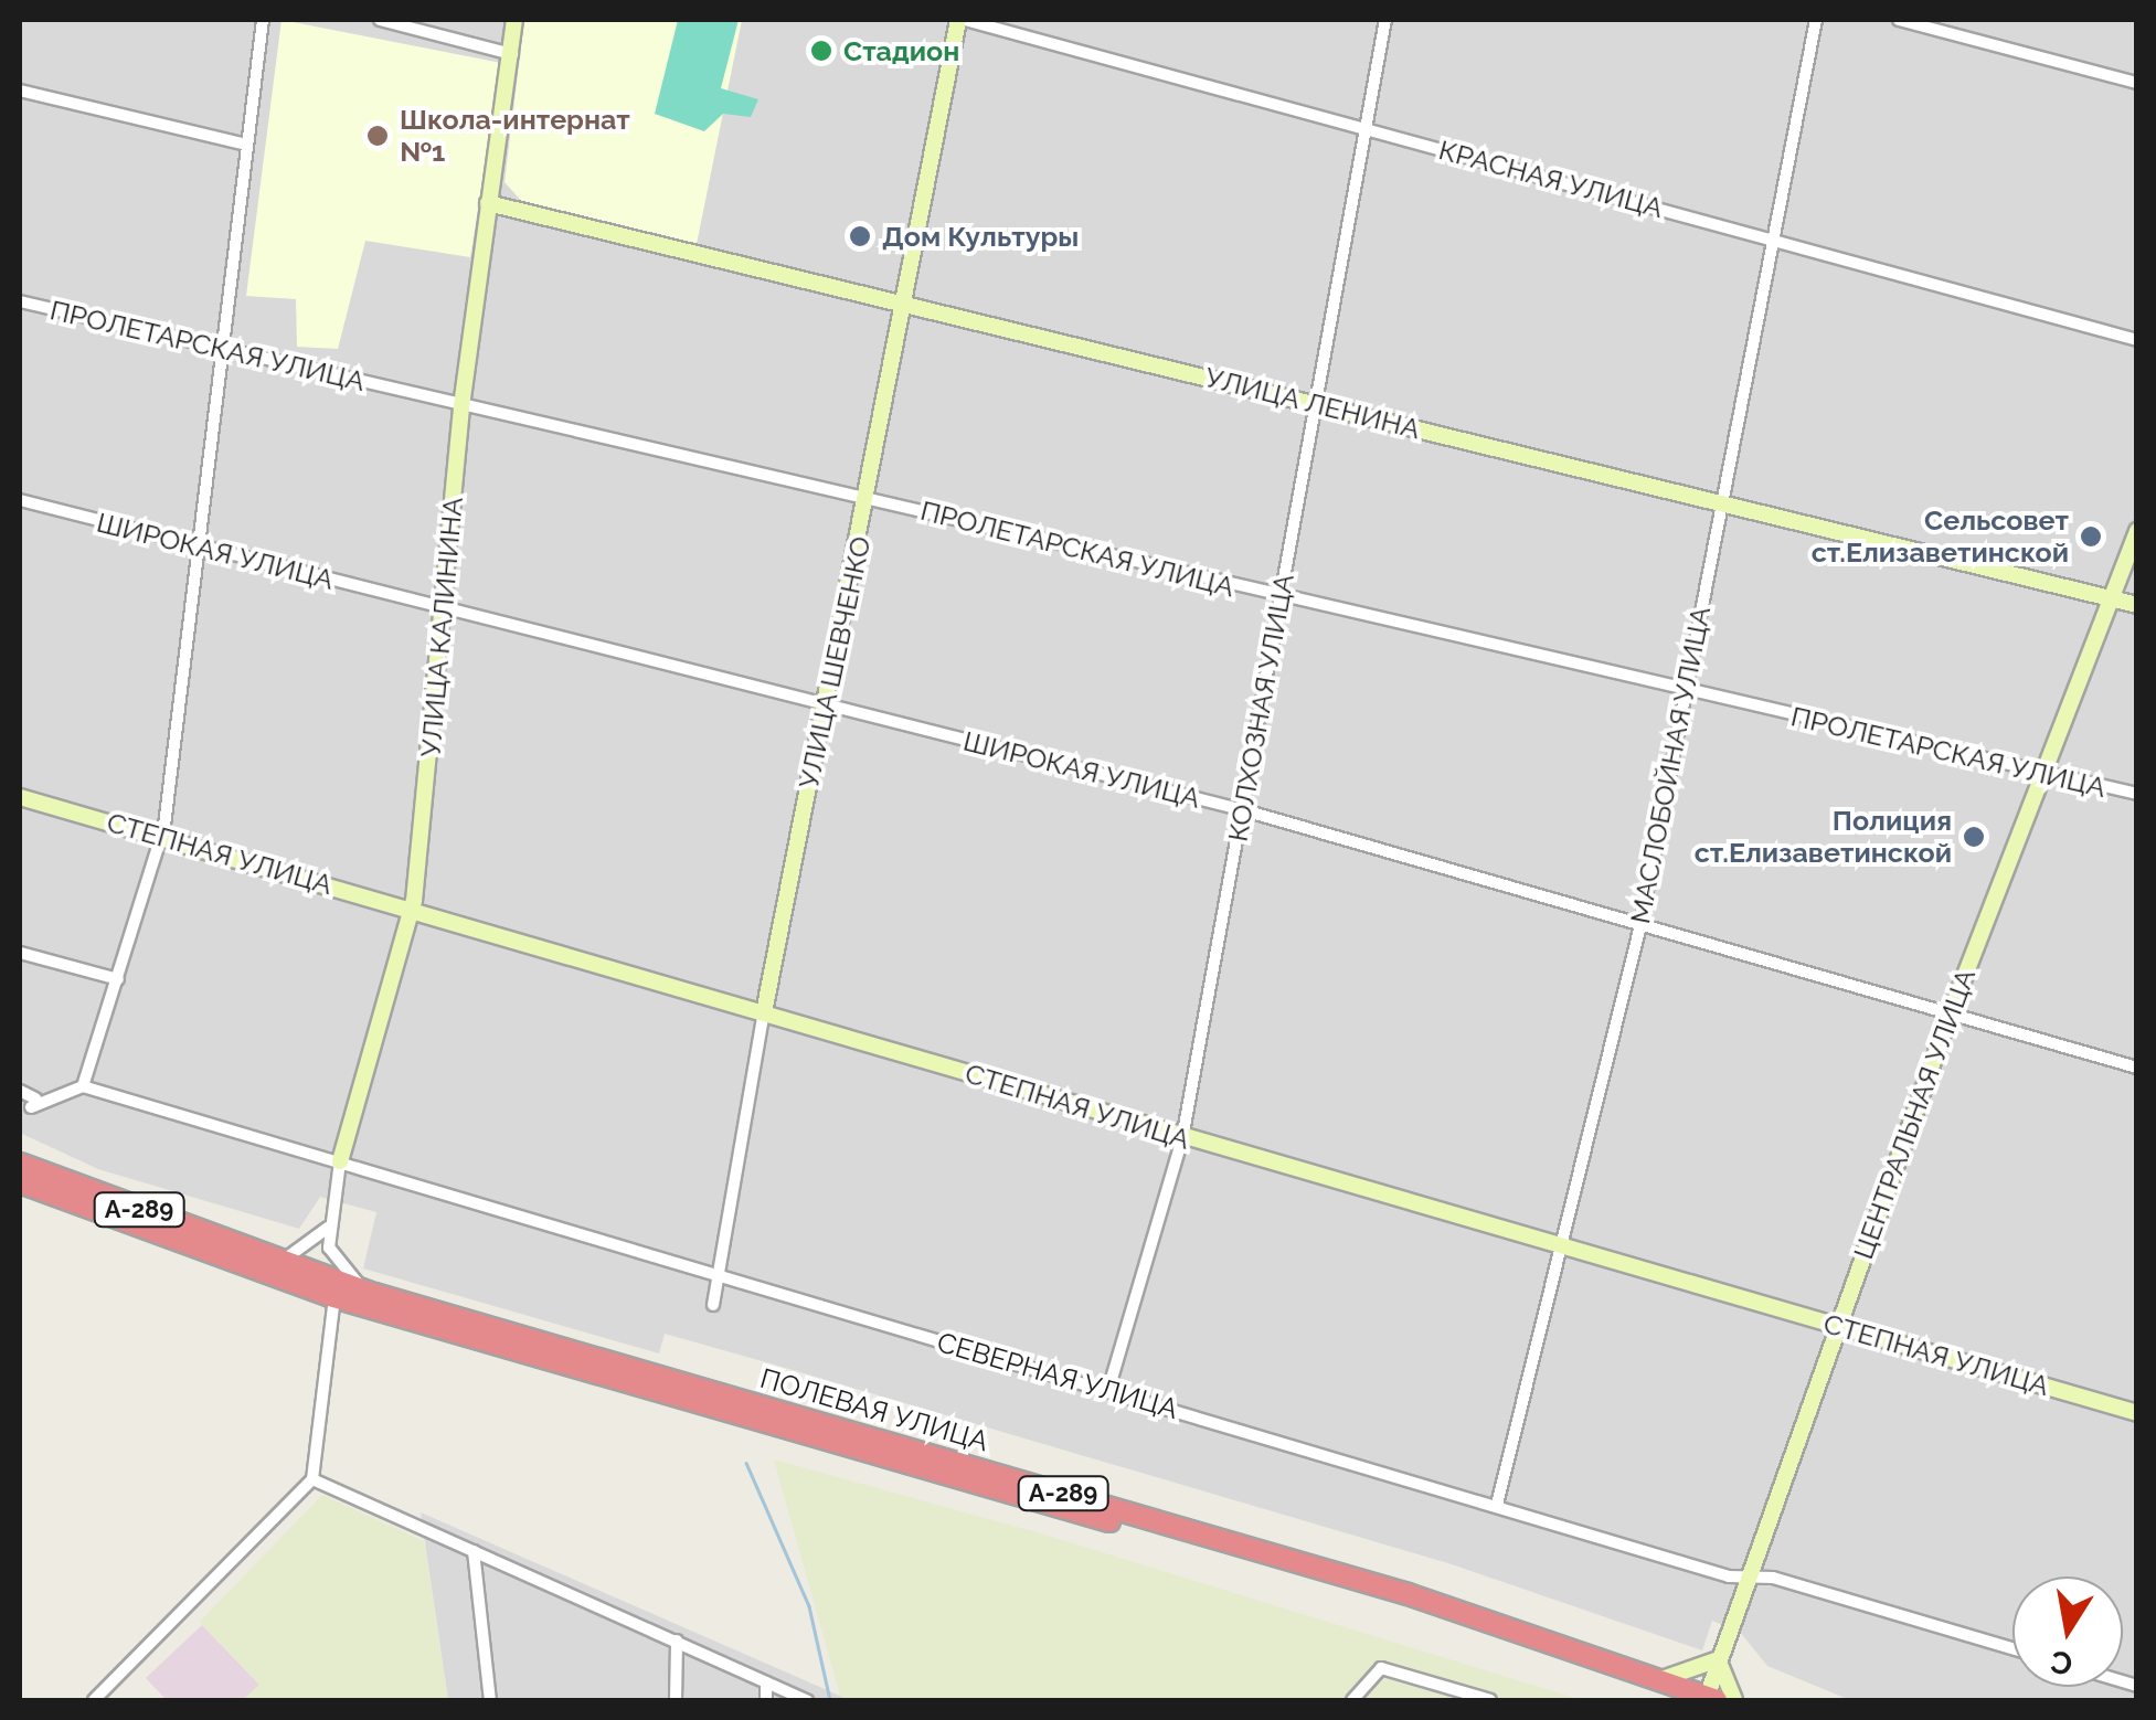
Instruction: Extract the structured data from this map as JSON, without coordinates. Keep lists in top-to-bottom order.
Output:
{
  "streets": {
    "highway": ["А-289", "ПОЛЕВАЯ УЛИЦА"],
    "street": [
      "КРАСНАЯ УЛИЦА",
      "ПРОЛЕТАРСКАЯ УЛИЦА",
      "УЛИЦА ЛЕНИНА",
      "ШИРОКАЯ УЛИЦА",
      "УЛИЦА КАЛИНИНА",
      "УЛИЦА ШЕВЧЕНКО",
      "КОЛХОЗНАЯ УЛИЦА",
      "МАСЛОБОЙНАЯ УЛИЦА",
      "СТЕПНАЯ УЛИЦА",
      "ЦЕНТРАЛЬНАЯ УЛИЦА",
      "СЕВЕРНАЯ УЛИЦА"
    ]
  },
  "crossings": [
    ["КРАСНАЯ УЛИЦА", "УЛИЦА ШЕВЧЕНКО"],
    ["КРАСНАЯ УЛИЦА", "КОЛХОЗНАЯ УЛИЦА"],
    ["КРАСНАЯ УЛИЦА", "МАСЛОБОЙНАЯ УЛИЦА"],
    ["ПРОЛЕТАРСКАЯ УЛИЦА", "УЛИЦА КАЛИНИНА"],
    ["ПРОЛЕТАРСКАЯ УЛИЦА", "УЛИЦА ШЕВЧЕНКО"],
    ["ПРОЛЕТАРСКАЯ УЛИЦА", "КОЛХОЗНАЯ УЛИЦА"],
    ["ПРОЛЕТАРСКАЯ УЛИЦА", "МАСЛОБОЙНАЯ УЛИЦА"],
    ["ПРОЛЕТАРСКАЯ УЛИЦА", "ЦЕНТРАЛЬНАЯ УЛИЦА"],
    ["УЛИЦА ЛЕНИНА", "УЛИЦА КАЛИНИНА"],
    ["УЛИЦА ЛЕНИНА", "УЛИЦА ШЕВЧЕНКО"],
    ["УЛИЦА ЛЕНИНА", "КОЛХОЗНАЯ УЛИЦА"],
    ["УЛИЦА ЛЕНИНА", "МАСЛОБОЙНАЯ УЛИЦА"],
    ["УЛИЦА ЛЕНИНА", "ЦЕНТРАЛЬНАЯ УЛИЦА"],
    ["ШИРОКАЯ УЛИЦА", "УЛИЦА КАЛИНИНА"],
    ["ШИРОКАЯ УЛИЦА", "УЛИЦА ШЕВЧЕНКО"],
    ["ШИРОКАЯ УЛИЦА", "КОЛХОЗНАЯ УЛИЦА"],
    ["ШИРОКАЯ УЛИЦА", "МАСЛОБОЙНАЯ УЛИЦА"],
    ["ШИРОКАЯ УЛИЦА", "ЦЕНТРАЛЬНАЯ УЛИЦА"],
    ["УЛИЦА КАЛИНИНА", "СТЕПНАЯ УЛИЦА"],
    ["УЛИЦА КАЛИНИНА", "А-289"],
    ["УЛИЦА КАЛИНИНА", "СЕВЕРНАЯ УЛИЦА"],
    ["УЛИЦА ШЕВЧЕНКО", "СТЕПНАЯ УЛИЦА"],
    ["УЛИЦА ШЕВЧЕНКО", "СЕВЕРНАЯ УЛИЦА"],
    ["КОЛХОЗНАЯ УЛИЦА", "СТЕПНАЯ УЛИЦА"],
    ["КОЛХОЗНАЯ УЛИЦА", "СЕВЕРНАЯ УЛИЦА"],
    ["МАСЛОБОЙНАЯ УЛИЦА", "СТЕПНАЯ УЛИЦА"],
    ["МАСЛОБОЙНАЯ УЛИЦА", "СЕВЕРНАЯ УЛИЦА"],
    ["СТЕПНАЯ УЛИЦА", "ЦЕНТРАЛЬНАЯ УЛИЦА"],
    ["ЦЕНТРАЛЬНАЯ УЛИЦА", "СЕВЕРНАЯ УЛИЦА"],
    ["ЦЕНТРАЛЬНАЯ УЛИЦА", "ПОЛЕВАЯ УЛИЦА"],
    ["А-289", "ПОЛЕВАЯ УЛИЦА"]
  ],
  "places": [
    "Стадион",
    "Школа-интернат №1",
    "Дом Культуры",
    "Сельсовет ст.Елизаветинской",
    "Полиция ст.Елизаветинской"
  ],
  "north": "bottom"
}
